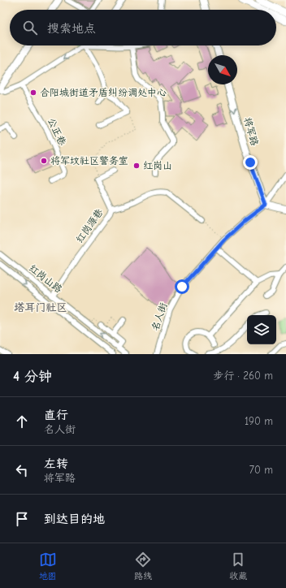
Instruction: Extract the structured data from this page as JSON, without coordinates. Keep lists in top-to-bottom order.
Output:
{
  "streets": {
    "main road": ["将军路"],
    "street": [
      "公正巷",
      "红岗源巷",
      "红岗山路",
      "名人街"
    ]
  },
  "crossings": [
    ["将军路", "名人街"],
    ["红岗源巷", "红岗山路"]
  ],
  "one_way": ["将军路"],
  "districts": ["塔耳门社区"],
  "places": ["合阳城街道矛盾纠纷调处中心", "将军坟社区警务室", "红岗山"],
  "north": "bottom right",
  "page": {
    "search": "搜索地点",
    "heading": ["4 分钟", "步行 · 260 m"],
    "list": [
      ["直行", "名人街", "190 m"],
      ["左转", "将军路", "70 m"],
      "到达目的地"
    ],
    "nav": ["地图", "路线", "收藏"]
  }
}
